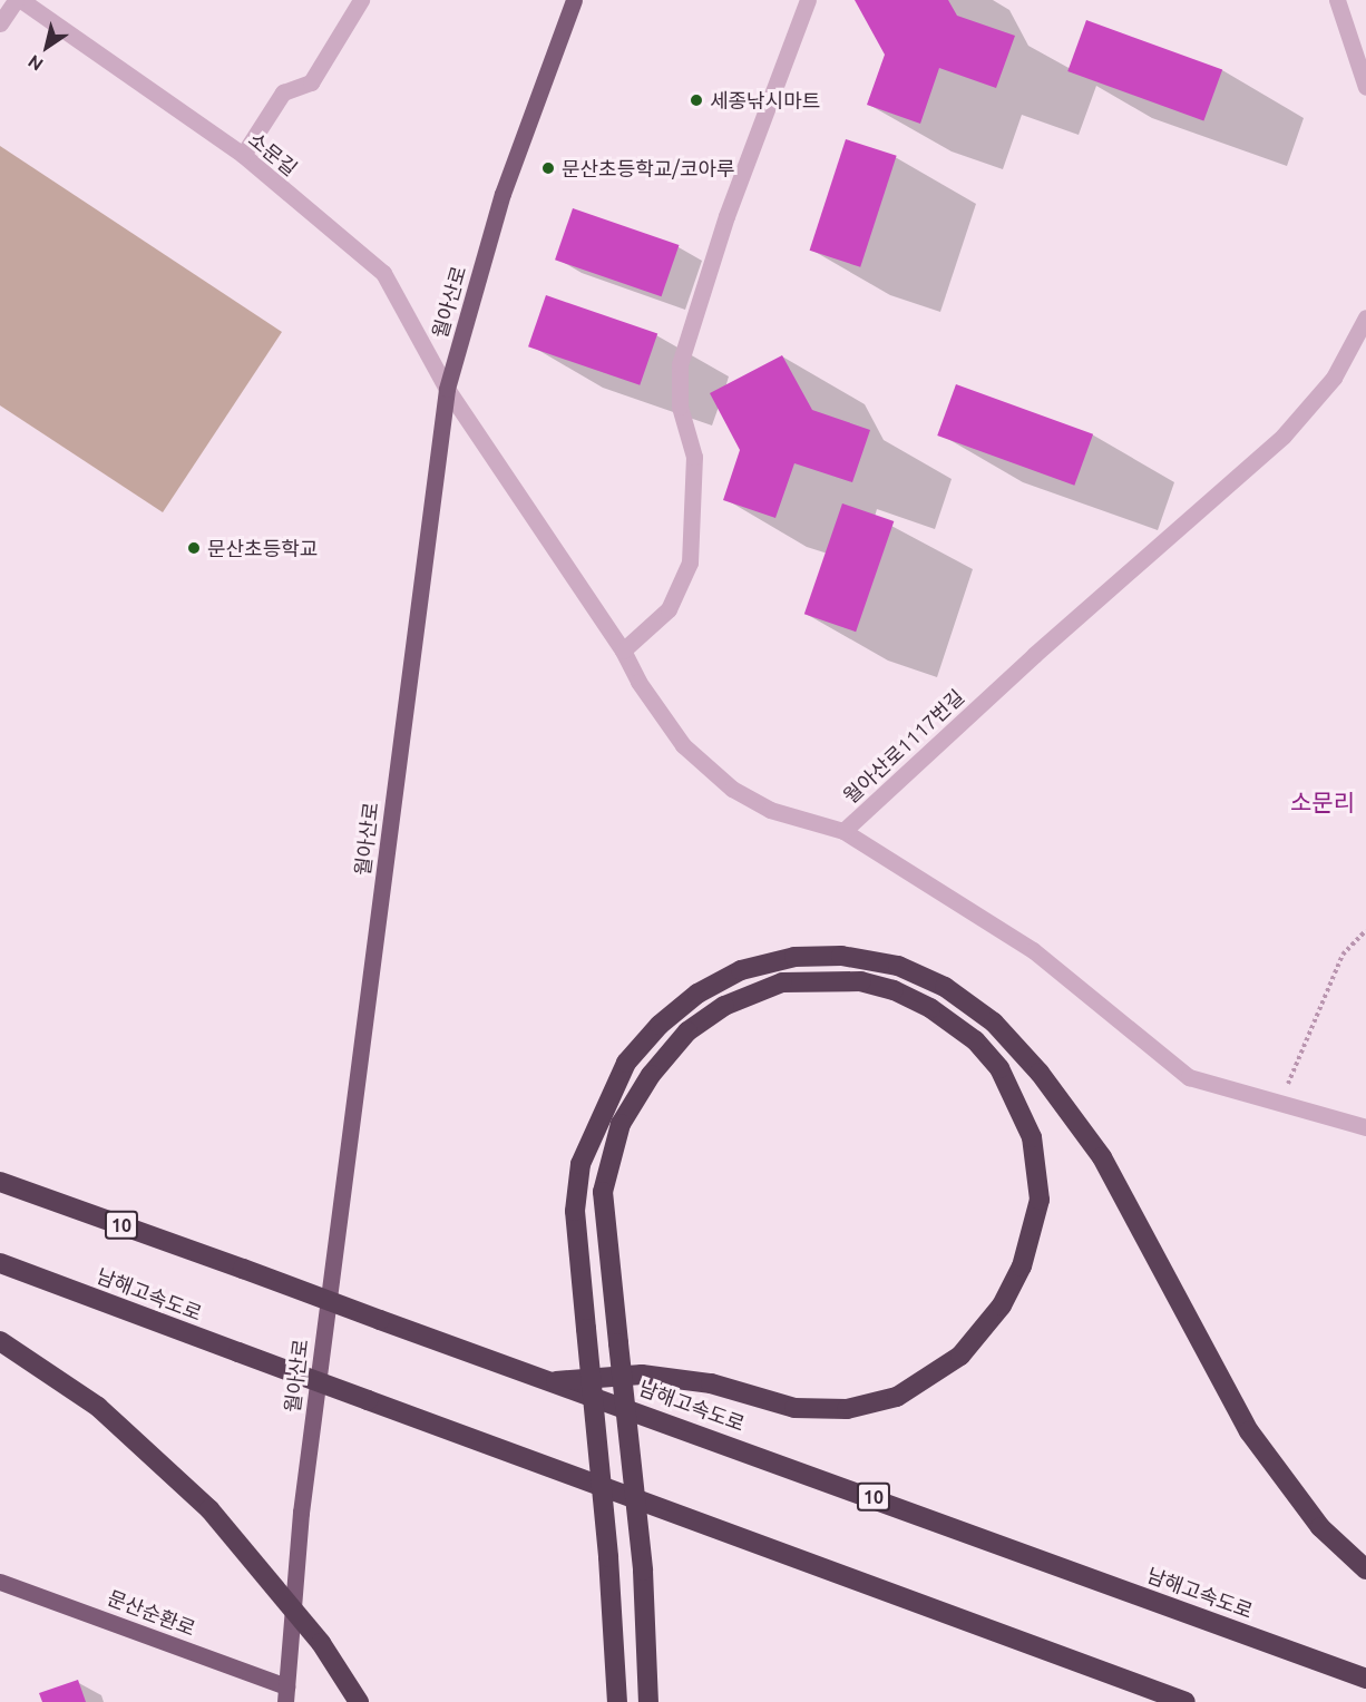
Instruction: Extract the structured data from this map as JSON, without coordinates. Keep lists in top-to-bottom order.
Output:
{
  "streets": {
    "highway": ["10", "남해고속도로"],
    "main road": ["월아산로", "문산순환로"],
    "street": ["소문길", "월아산로1117번길"]
  },
  "crossings": [
    ["소문길", "월아산로"],
    ["소문길", "월아산로1117번길"],
    ["월아산로", "월아산로1117번길"],
    ["월아산로", "문산순환로"]
  ],
  "districts": ["소문리"],
  "places": ["세종낚시마트", "문산초등학교/코아루", "문산초등학교"],
  "north": "bottom left"
}
